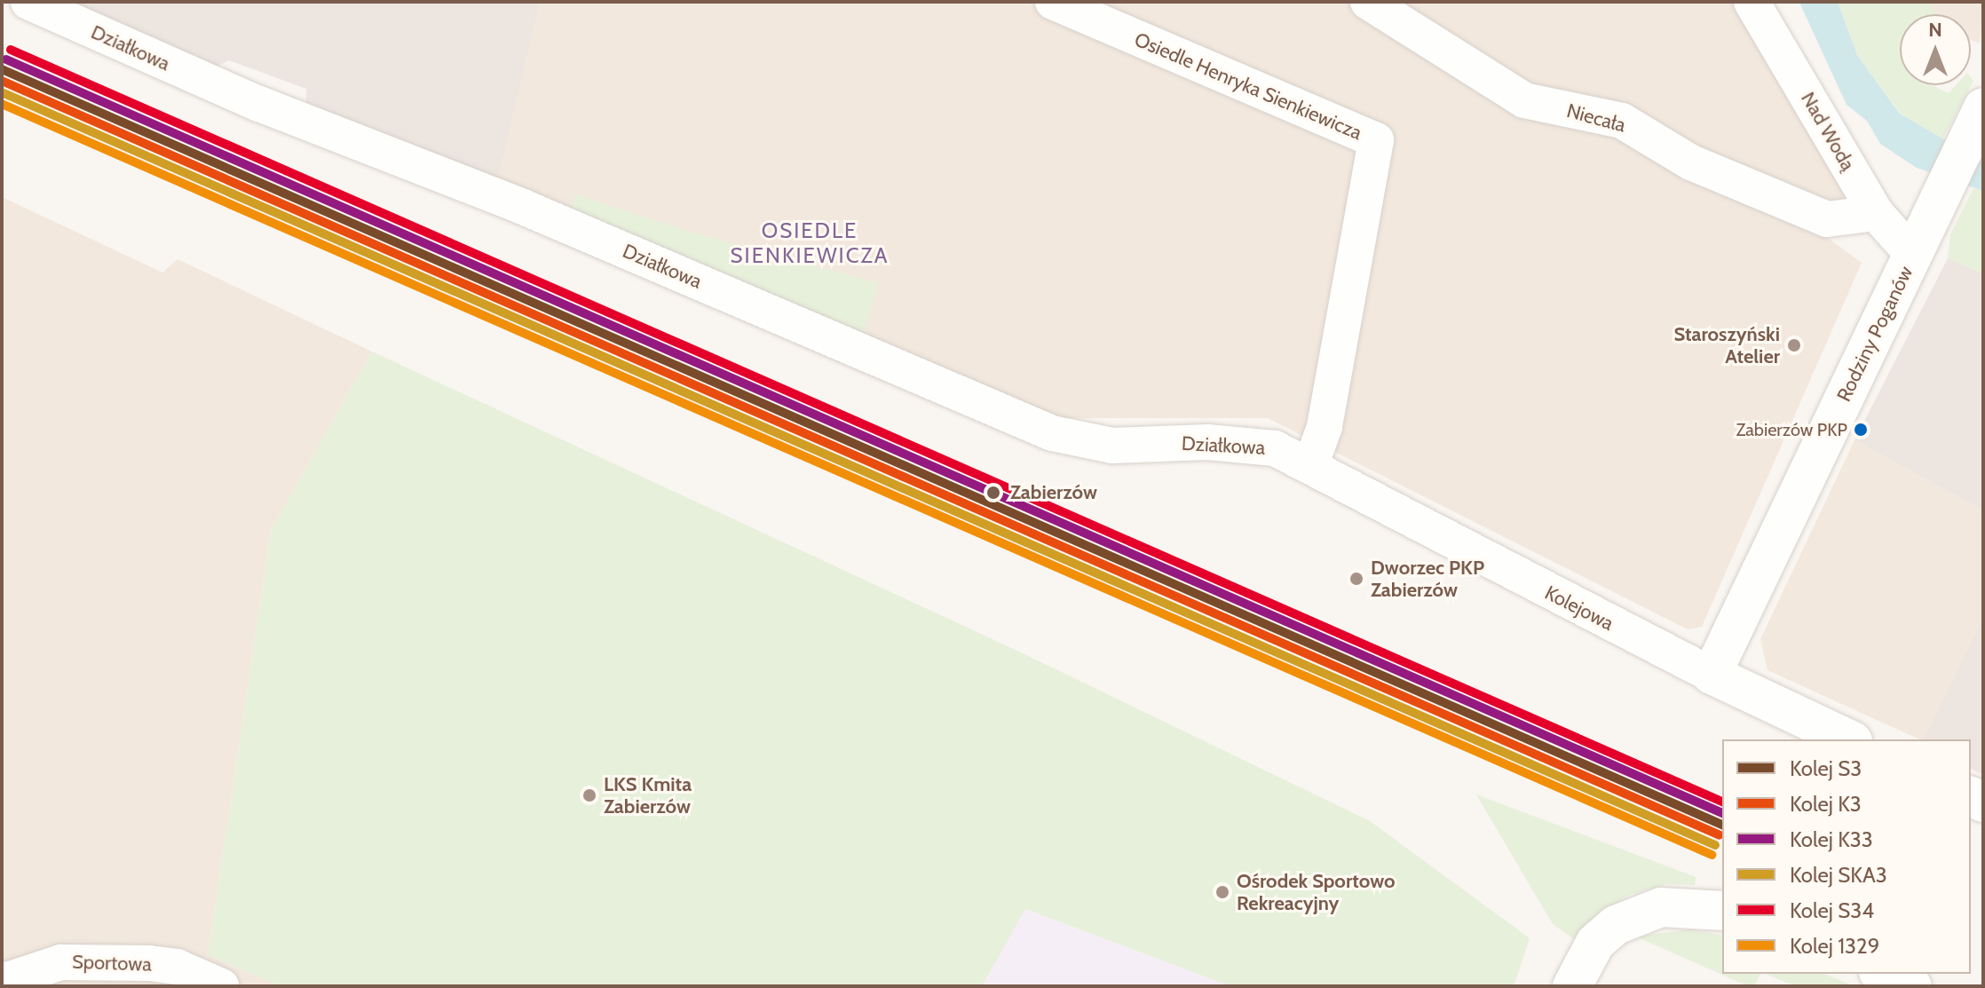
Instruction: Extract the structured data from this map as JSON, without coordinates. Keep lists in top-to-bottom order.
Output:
{
  "streets": {
    "street": [
      "Działkowa",
      "Osiedle Henryka Sienkiewicza",
      "Niecała",
      "Nad Wodą",
      "Rodziny Poganów",
      "Kolejowa",
      "Sportowa"
    ]
  },
  "crossings": [
    ["Działkowa", "Osiedle Henryka Sienkiewicza"],
    ["Działkowa", "Kolejowa"],
    ["Osiedle Henryka Sienkiewicza", "Kolejowa"],
    ["Niecała", "Nad Wodą"],
    ["Nad Wodą", "Rodziny Poganów"],
    ["Rodziny Poganów", "Kolejowa"]
  ],
  "districts": ["OSIEDLE SIENKIEWICZA"],
  "places": [
    "Staroszyński Atelier",
    "Zabierzów PKP",
    "Zabierzów",
    "Dworzec PKP Zabierzów",
    "LKS Kmita Zabierzów",
    "Ośrodek Sportowo Rekreacyjny"
  ],
  "lines": [
    "rail line S34",
    "rail line K33",
    "rail line S3",
    "rail line K3",
    "rail line SKA3",
    "rail line 1329"
  ],
  "legend": [
    "Kolej S3",
    "Kolej K3",
    "Kolej K33",
    "Kolej SKA3",
    "Kolej S34",
    "Kolej 1329"
  ],
  "north": "top"
}
